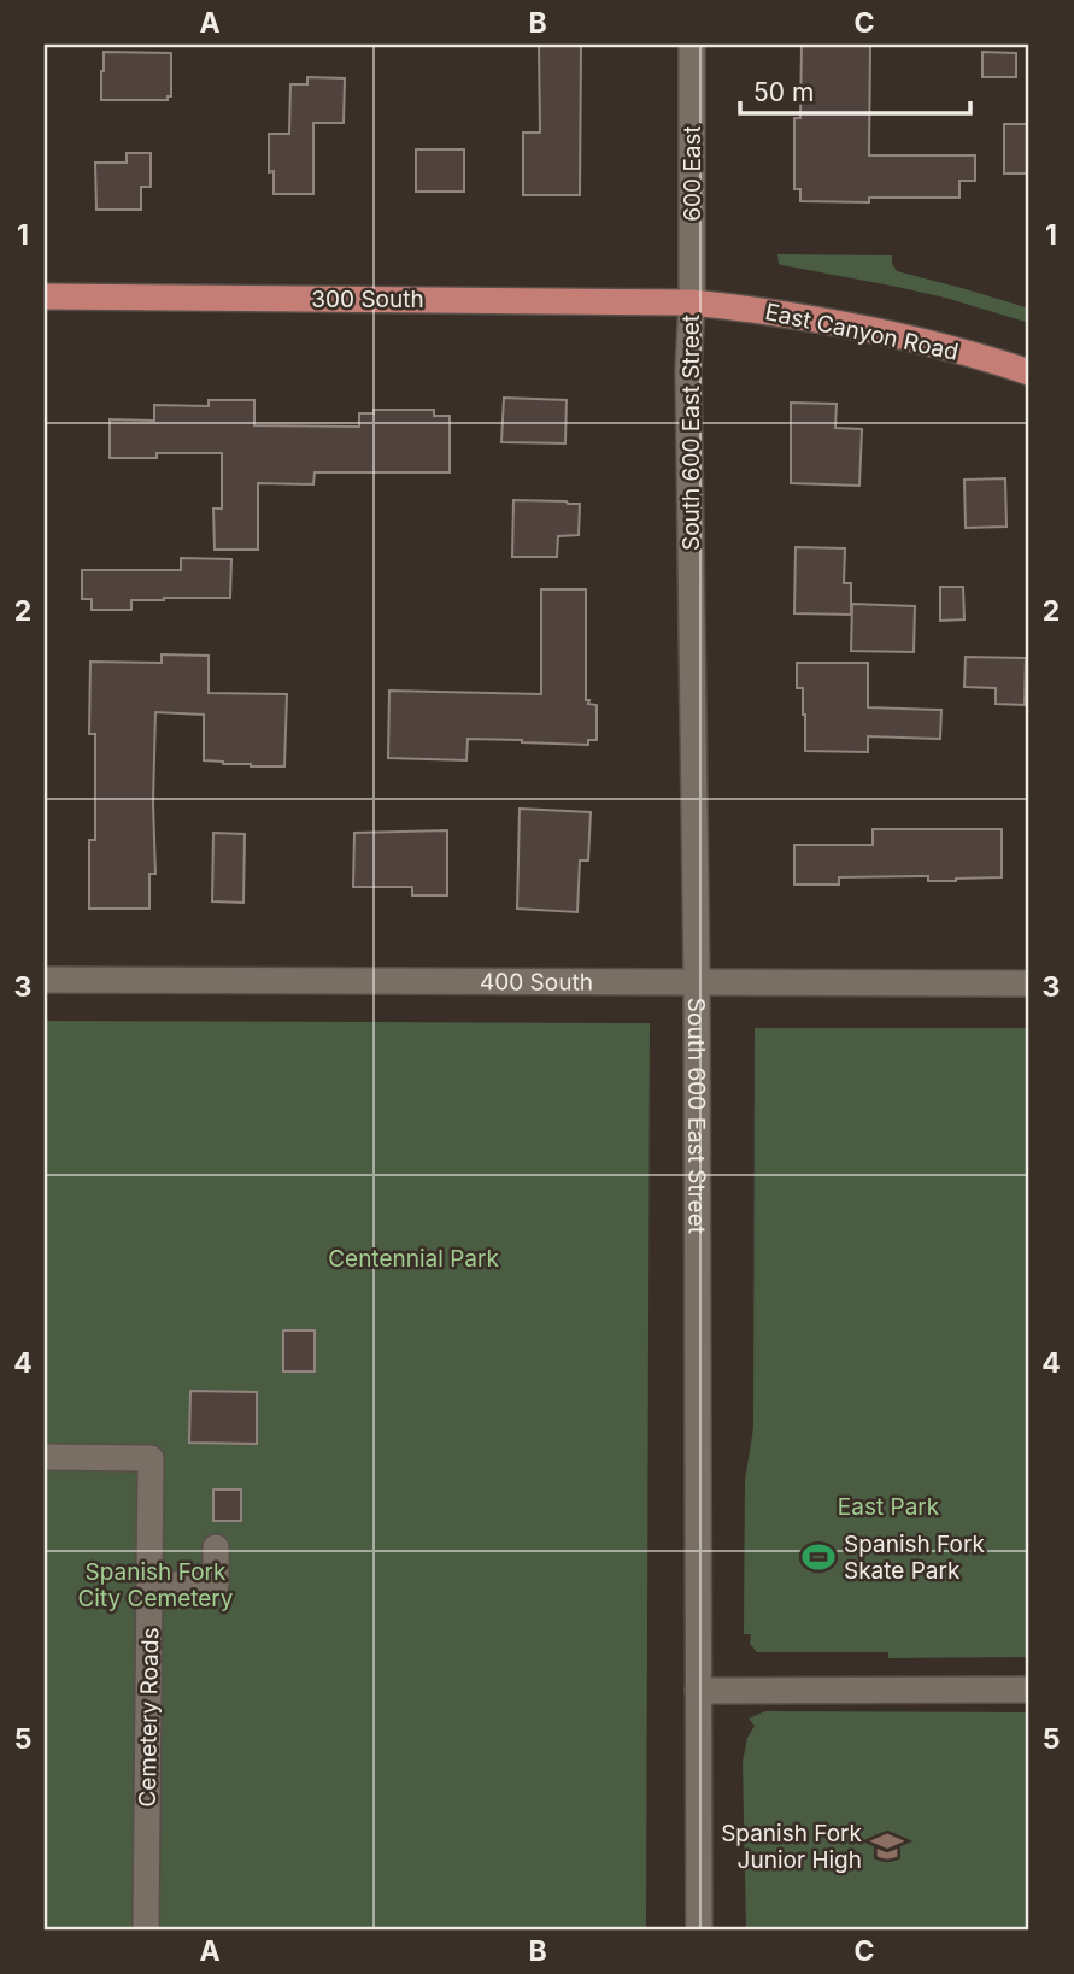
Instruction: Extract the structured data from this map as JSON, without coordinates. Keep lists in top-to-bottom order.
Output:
{
  "streets": {
    "main road": ["300 South", "East Canyon Road"],
    "street": [
      "600 East",
      "South 600 East Street",
      "400 South",
      "Cemetery Roads"
    ]
  },
  "crossings": [
    ["600 East", "300 South"],
    ["600 East", "East Canyon Road"],
    ["600 East", "South 600 East Street"],
    ["300 South", "East Canyon Road"],
    ["300 South", "South 600 East Street"],
    ["East Canyon Road", "South 600 East Street"],
    ["South 600 East Street", "400 South"]
  ],
  "parks": ["Centennial Park", "East Park", "Spanish Fork City Cemetery"],
  "places": {
    "sports": ["Spanish Fork Skate Park"],
    "school or university": ["Spanish Fork Junior High"]
  },
  "scale_bar": "50 m",
  "grid": {
    "columns": ["A", "B", "C"],
    "rows": [
      "1",
      "2",
      "3",
      "4",
      "5"
    ]
  }
}
